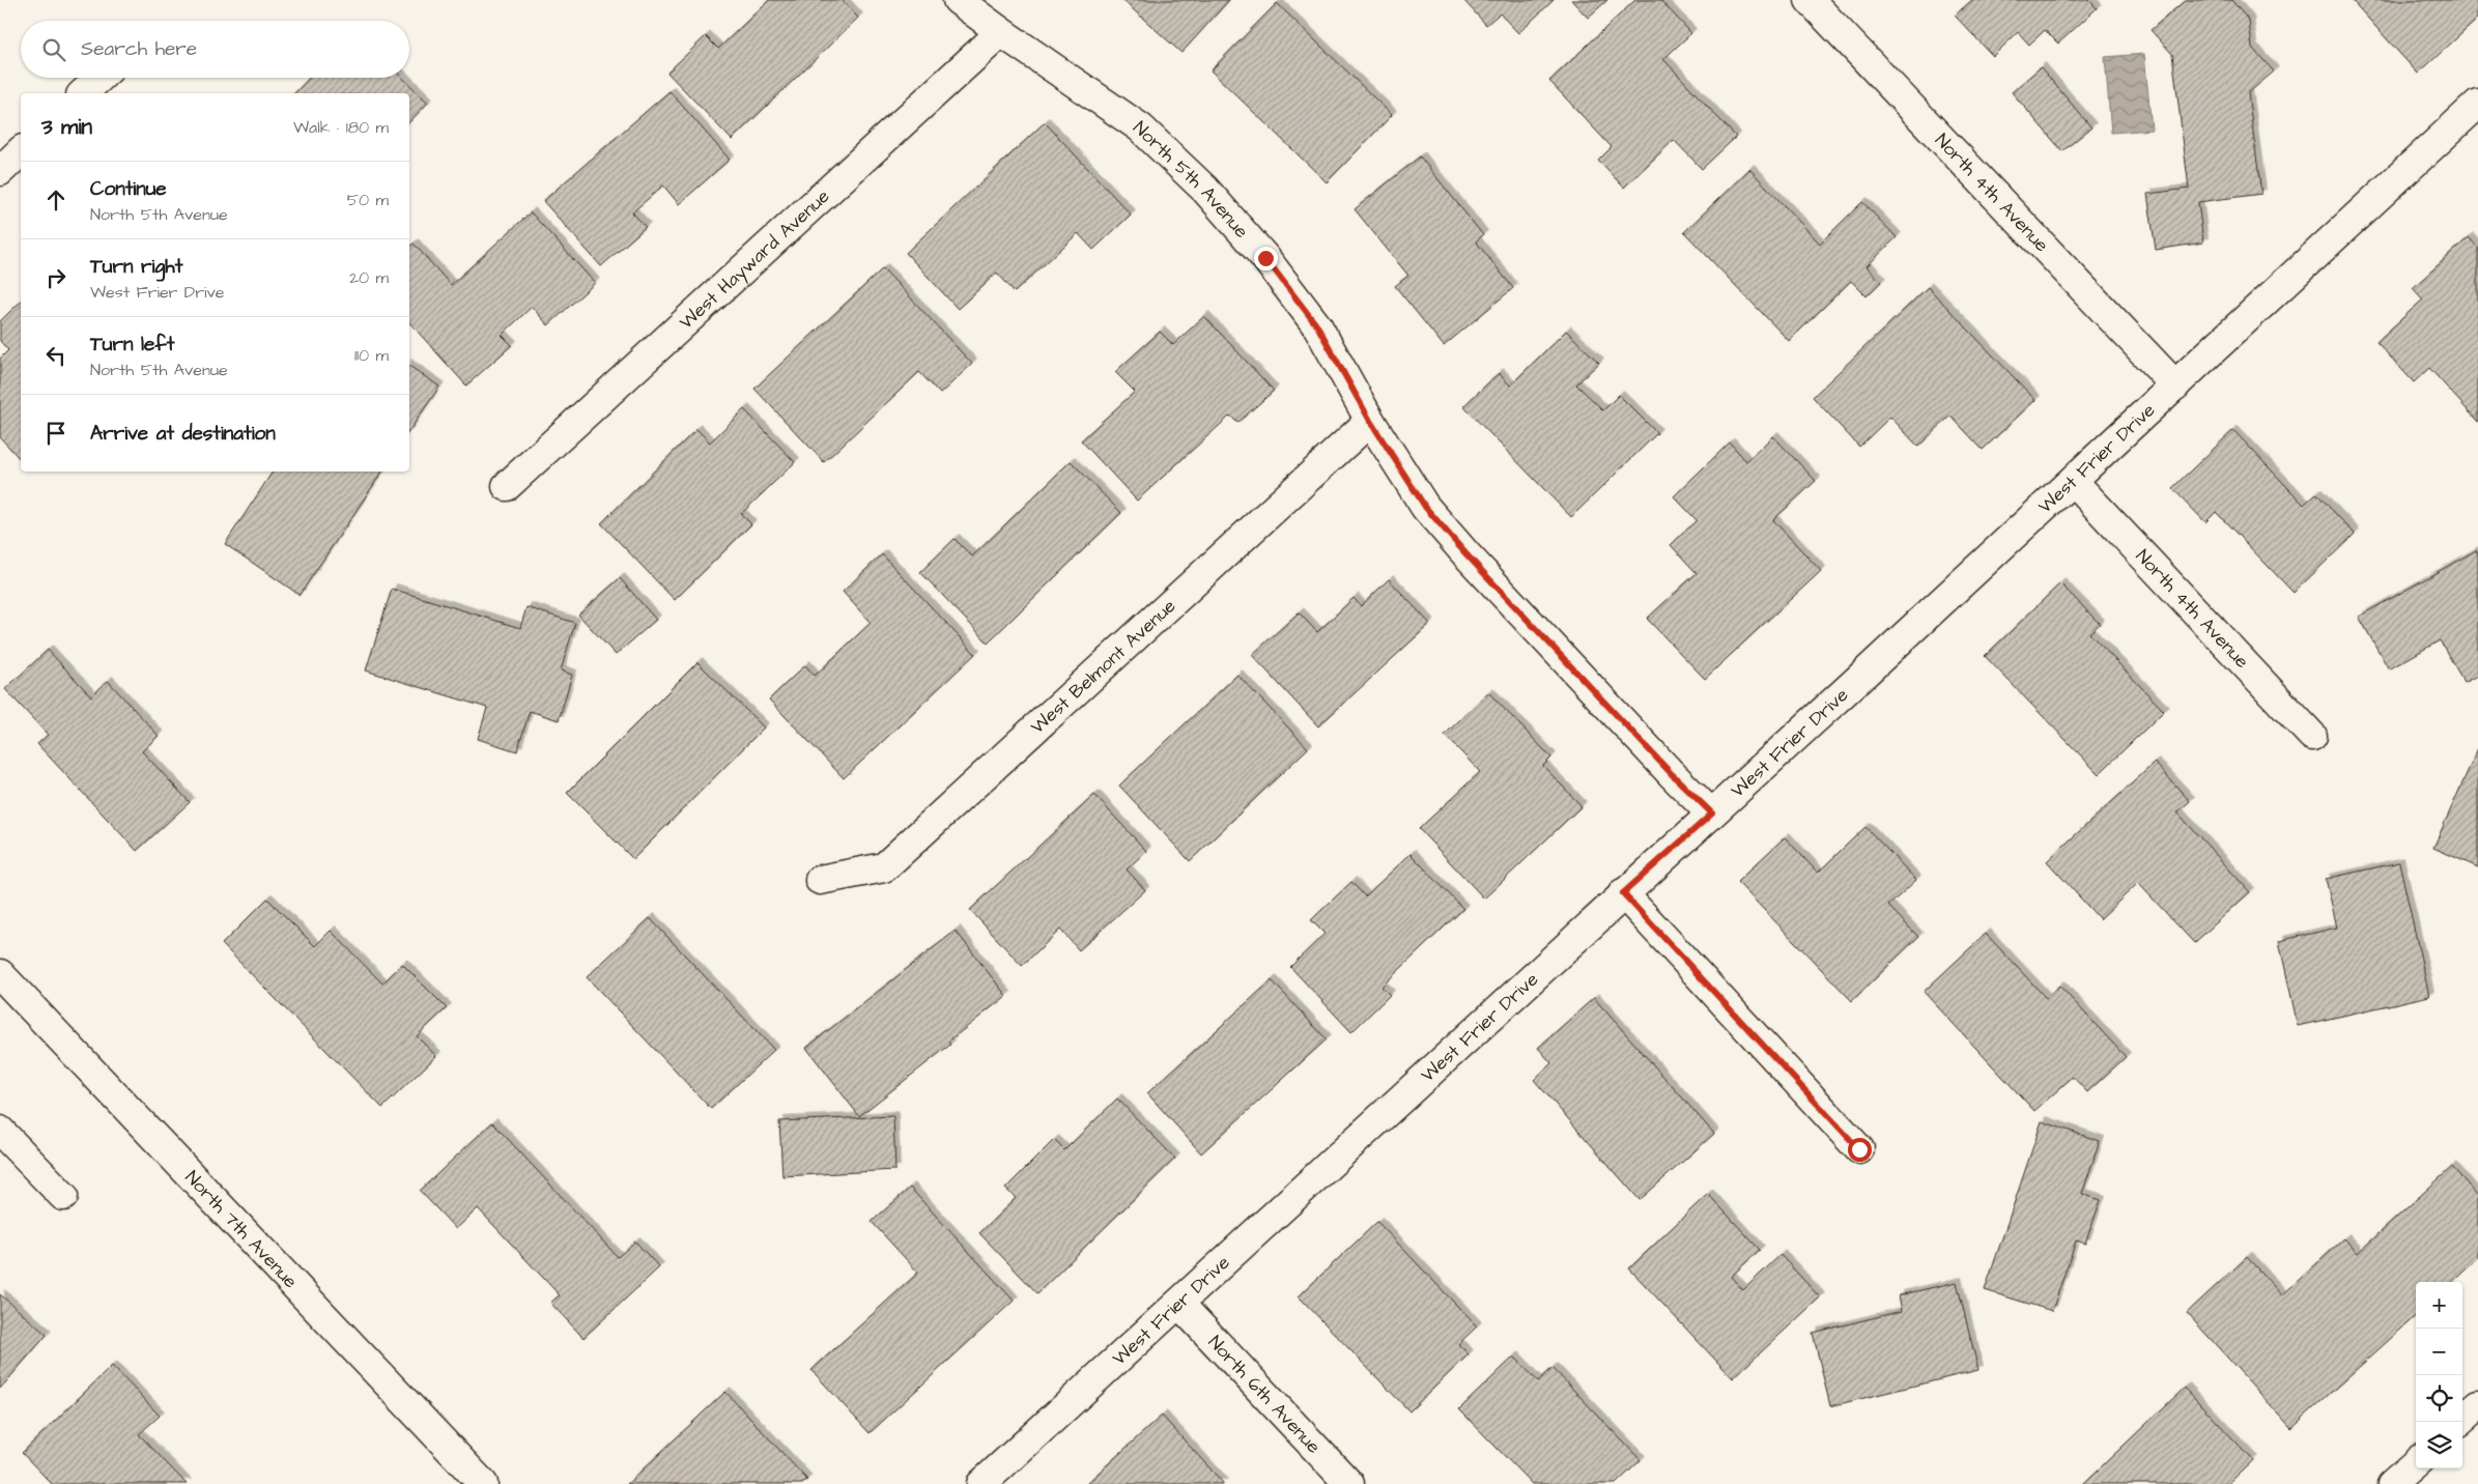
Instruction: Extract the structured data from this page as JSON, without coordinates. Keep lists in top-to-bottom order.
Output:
{
  "streets": {
    "street": [
      "North 5th Avenue",
      "North 4th Avenue",
      "West Hayward Avenue",
      "West Frier Drive",
      "West Belmont Avenue",
      "North 7th Avenue",
      "North 6th Avenue"
    ]
  },
  "crossings": [
    ["North 5th Avenue", "West Hayward Avenue"],
    ["North 5th Avenue", "West Frier Drive"],
    ["North 5th Avenue", "West Belmont Avenue"],
    ["North 4th Avenue", "West Frier Drive"],
    ["West Frier Drive", "North 6th Avenue"]
  ],
  "page": {
    "search": "Search here",
    "heading": ["3 min", "Walk · 180 m"],
    "list": [
      ["Continue", "North 5th Avenue", "50 m"],
      ["Turn right", "West Frier Drive", "20 m"],
      ["Turn left", "North 5th Avenue", "110 m"],
      "Arrive at destination"
    ],
    "map_buttons": ["+", "−"]
  }
}
